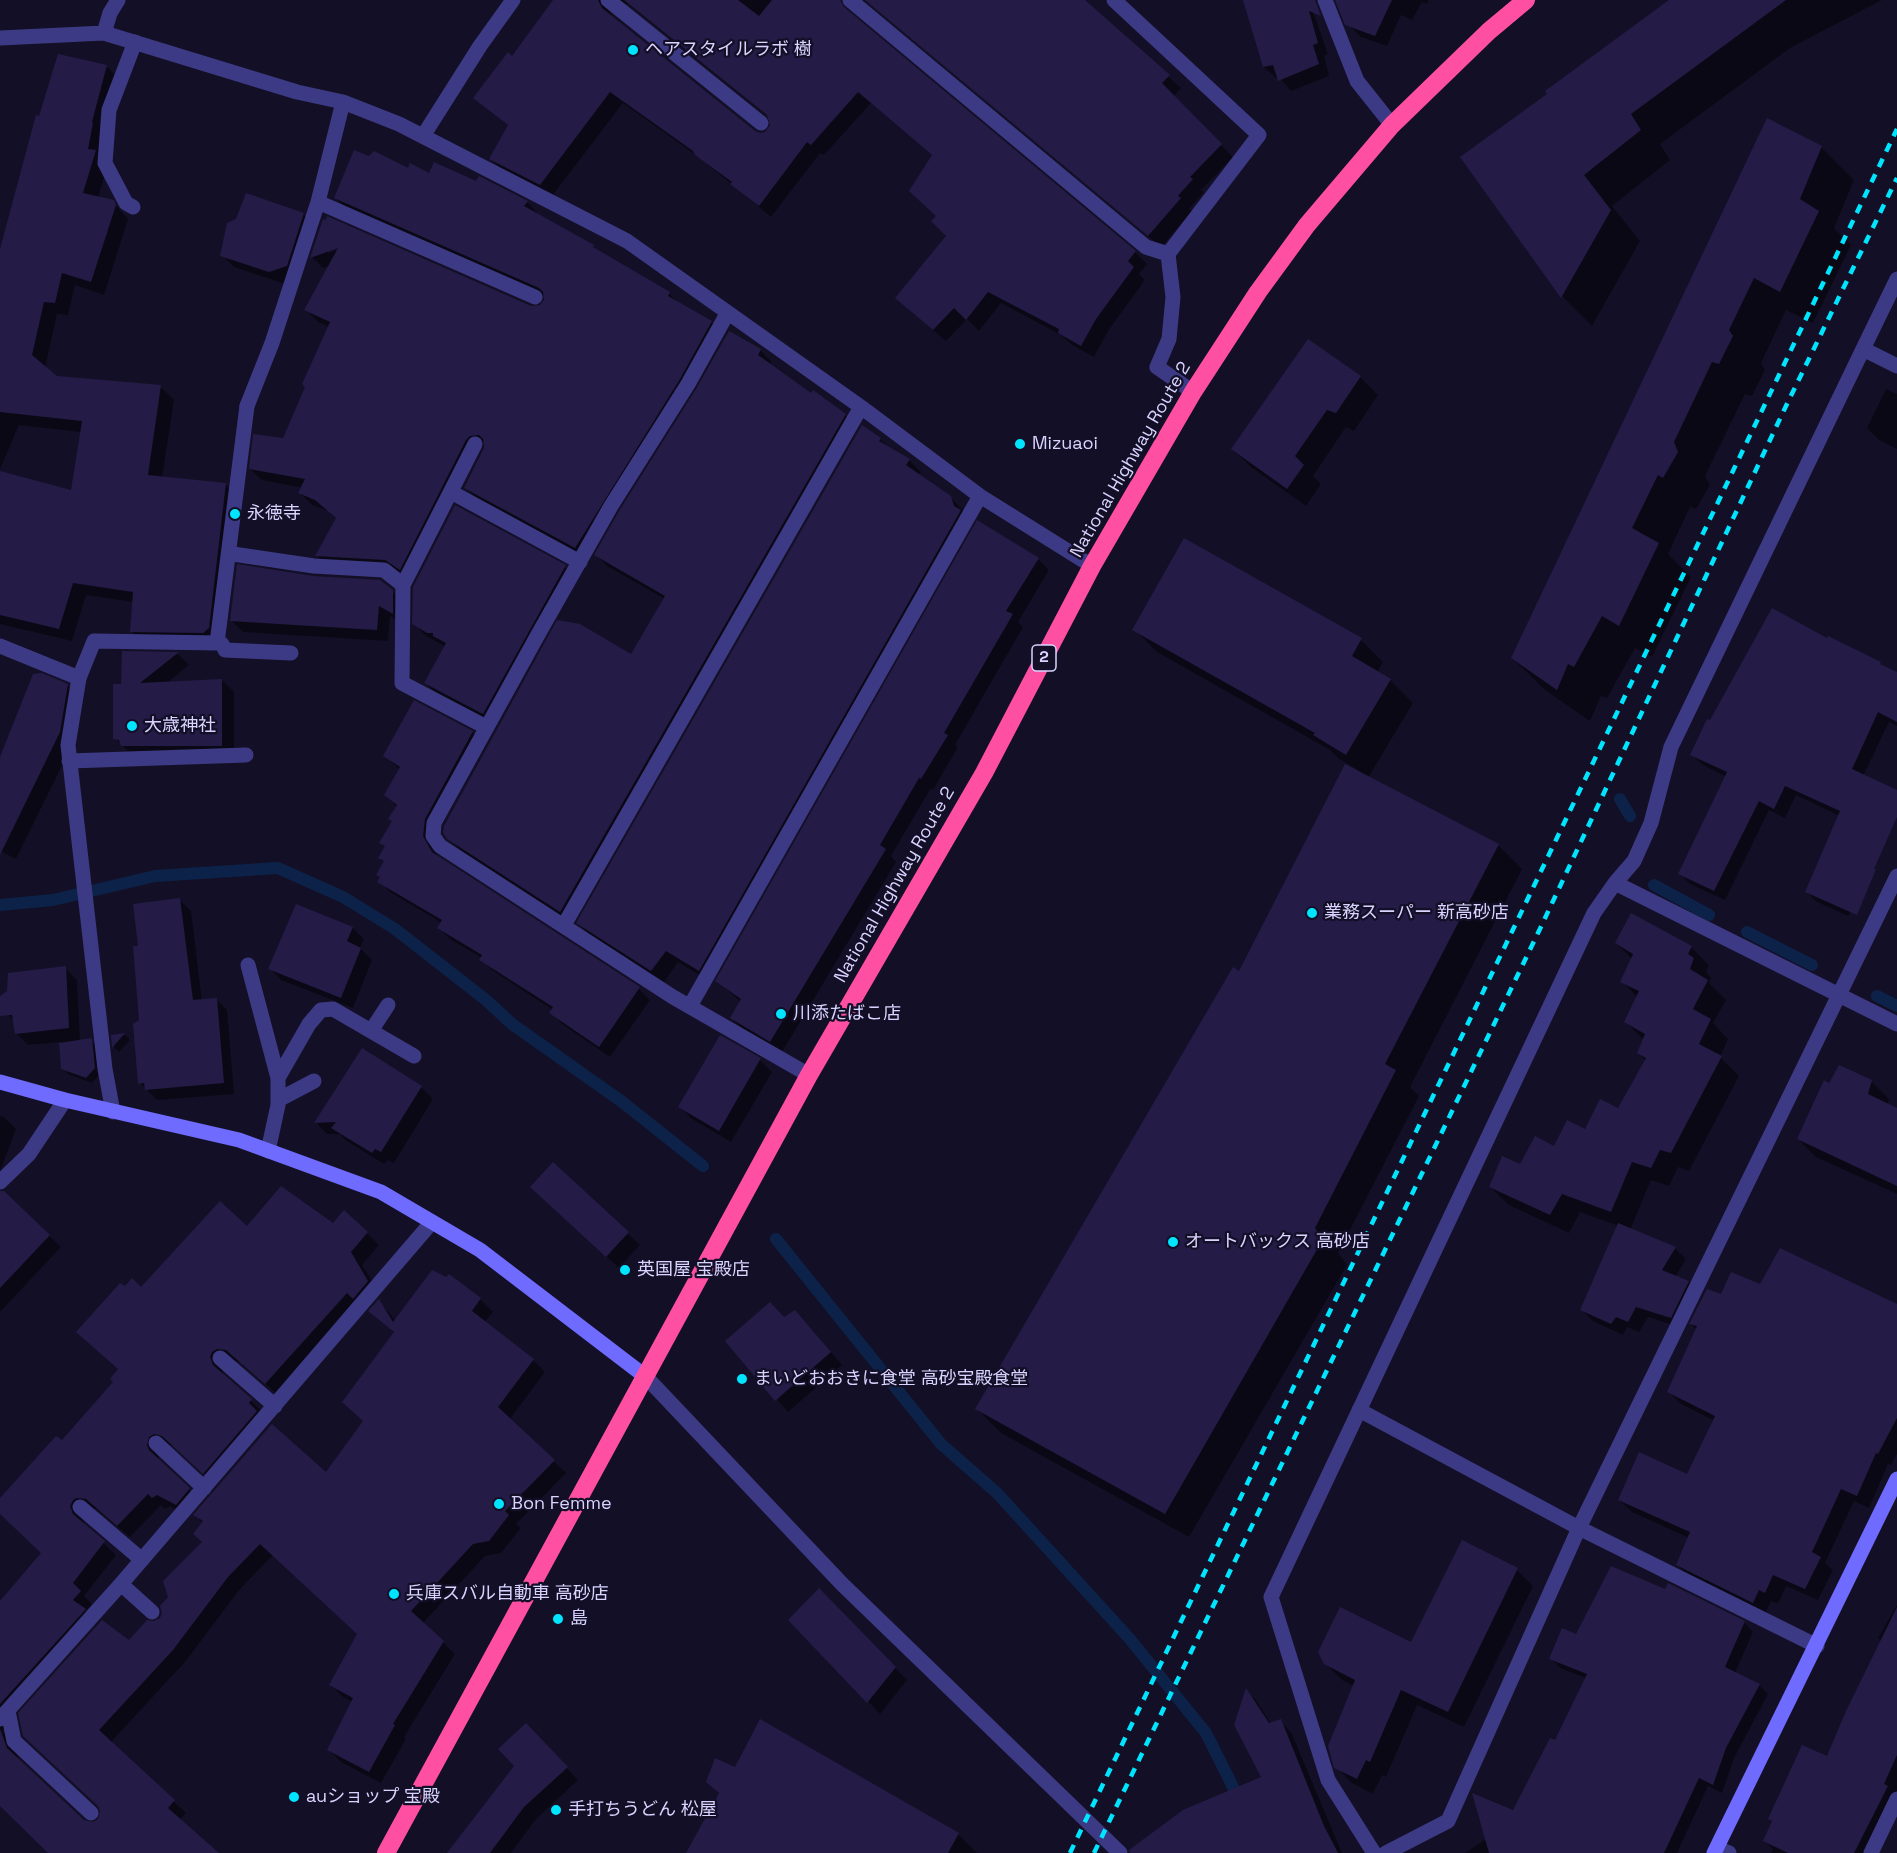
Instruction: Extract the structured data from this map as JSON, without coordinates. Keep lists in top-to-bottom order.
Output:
{
  "streets": {
    "highway": ["National Highway Route 2", "2"]
  },
  "places": [
    "ヘアスタイルラボ 樹",
    "Mizuaoi",
    "永徳寺",
    "大歳神社",
    "業務スーパー 新高砂店",
    "川添たばこ店",
    "オートバックス 高砂店",
    "英国屋 宝殿店",
    "まいどおおきに食堂 高砂宝殿食堂",
    "Bon Femme",
    "兵庫スバル自動車 高砂店",
    "島",
    "auショップ 宝殿",
    "手打ちうどん 松屋"
  ]
}
